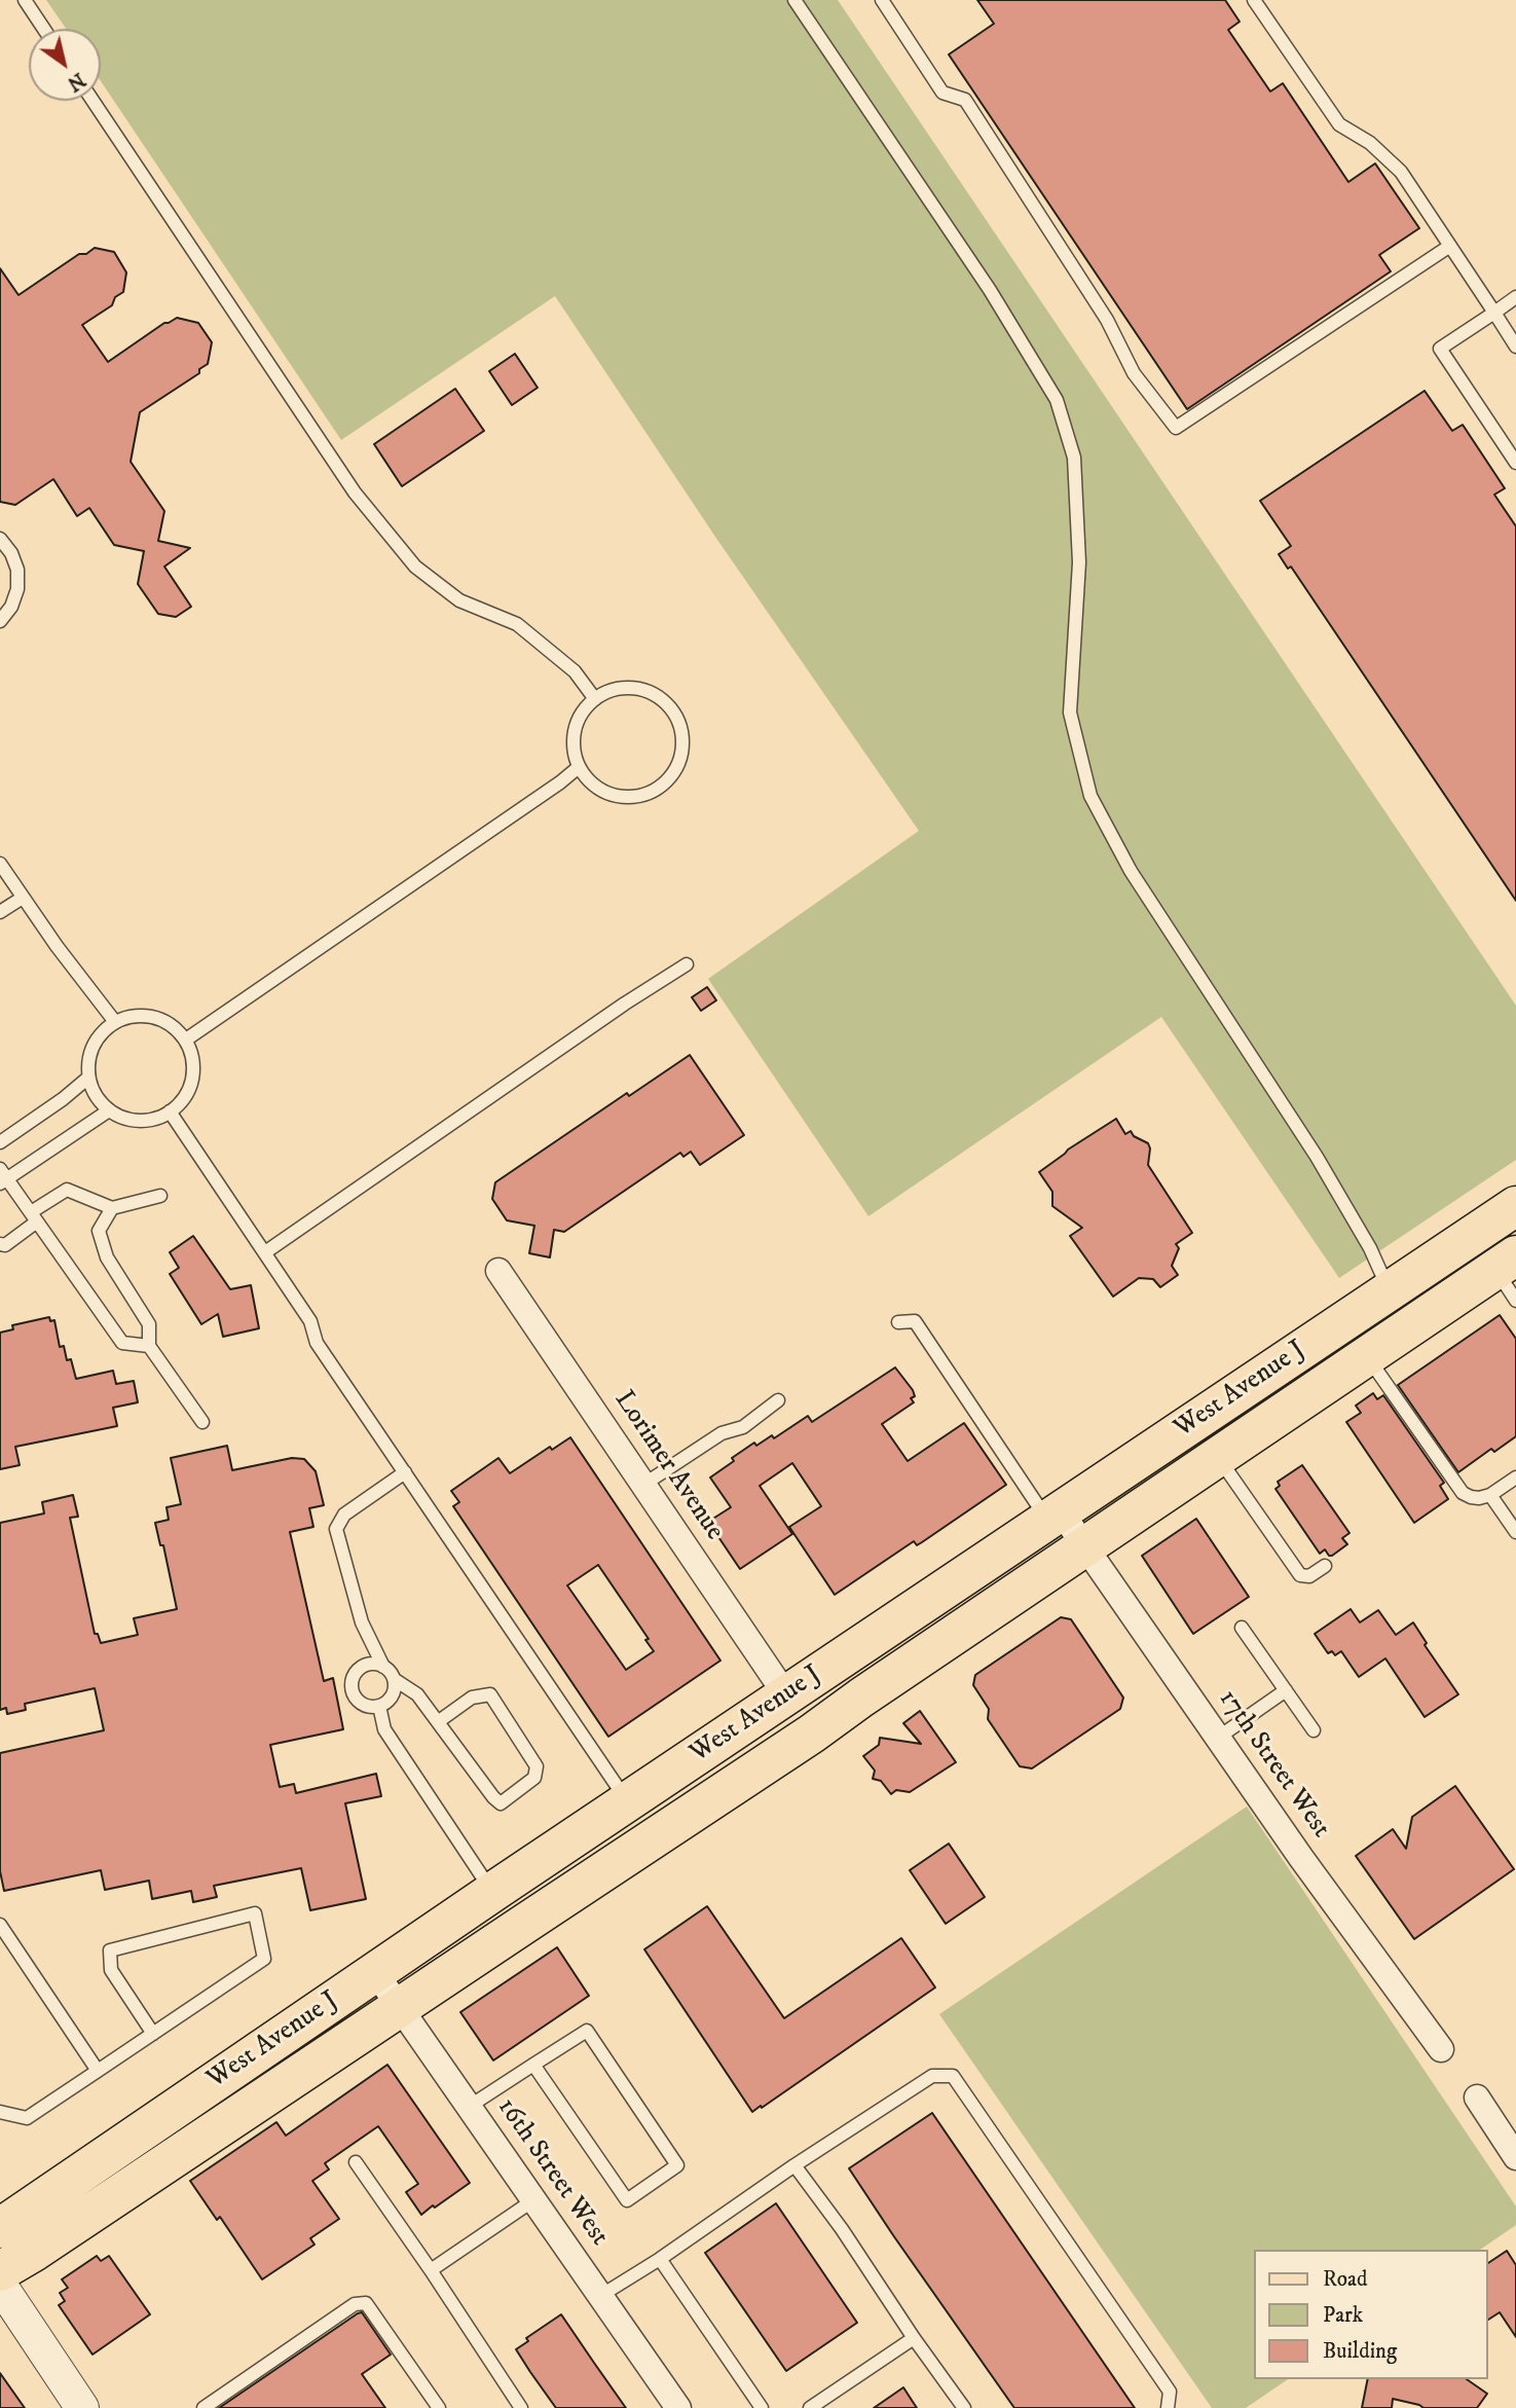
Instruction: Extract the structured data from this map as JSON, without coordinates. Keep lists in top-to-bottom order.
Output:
{
  "streets": {
    "main road": ["West Avenue J"],
    "street": ["Lorimer Avenue", "17th Street West", "16th Street West"]
  },
  "crossings": [
    ["West Avenue J", "Lorimer Avenue"],
    ["West Avenue J", "17th Street West"],
    ["West Avenue J", "16th Street West"]
  ],
  "legend": ["Road", "Park", "Building"],
  "north": "bottom right"
}
